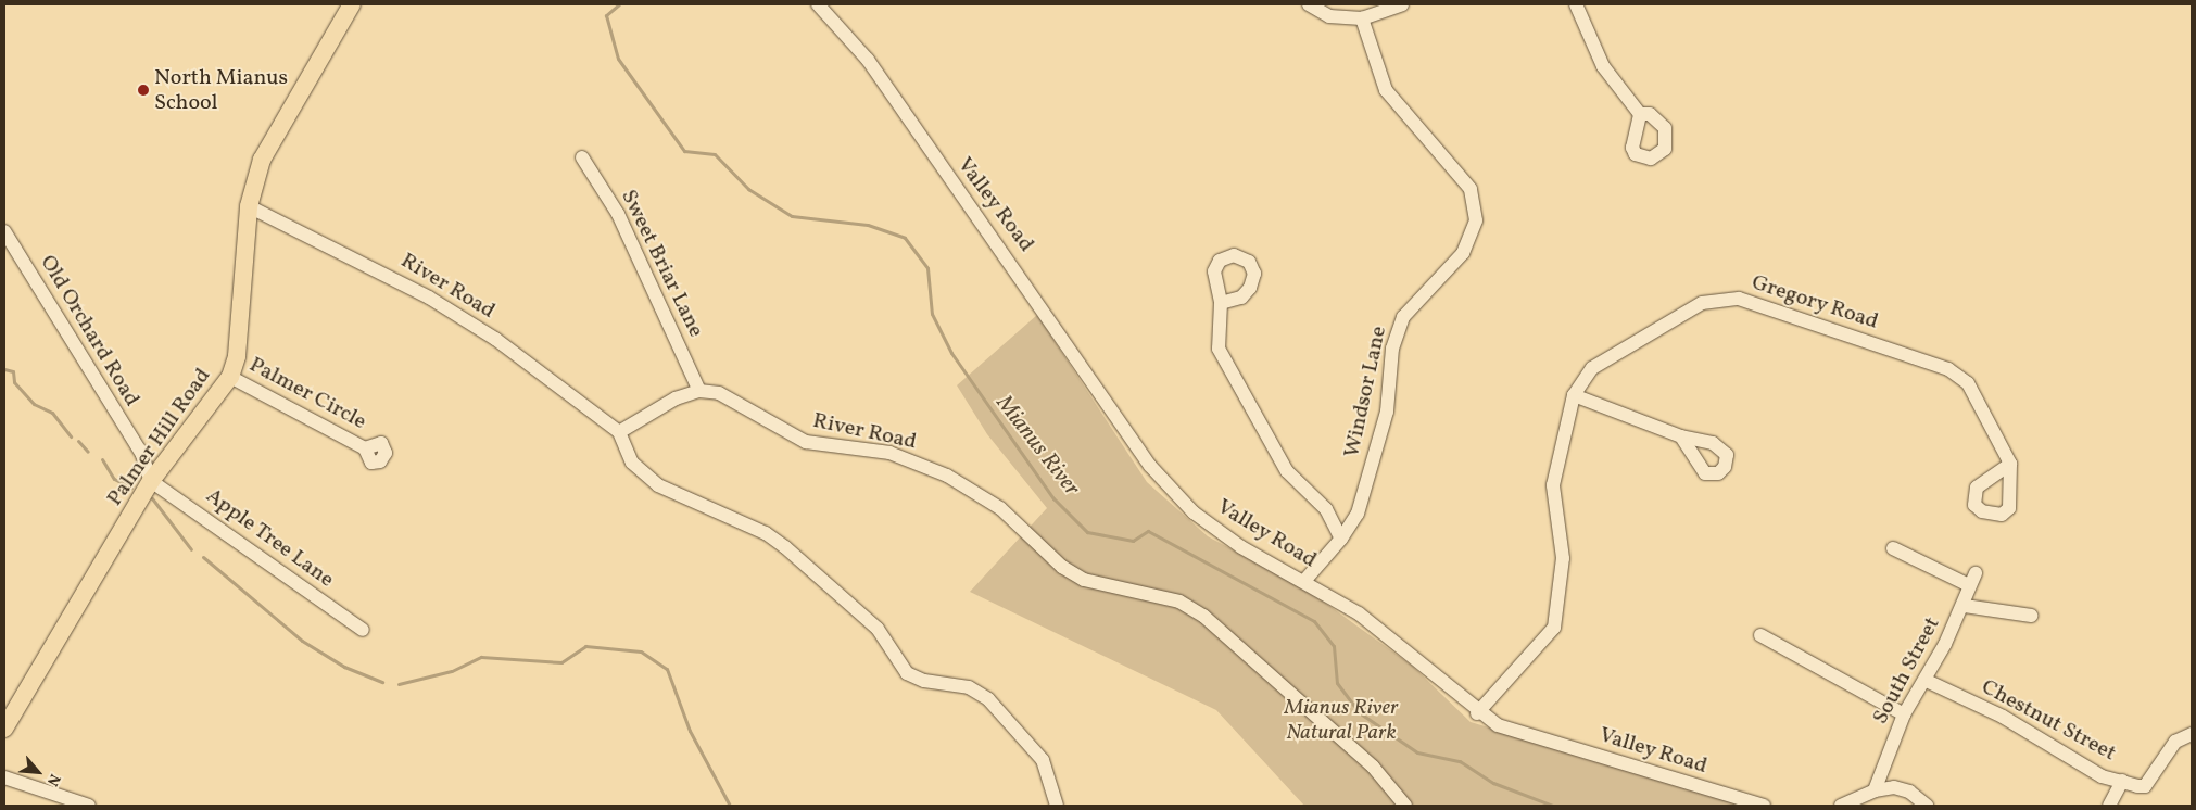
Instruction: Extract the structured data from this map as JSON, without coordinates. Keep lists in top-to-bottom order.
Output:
{
  "streets": {
    "main road": ["Palmer Hill Road"],
    "street": [
      "Valley Road",
      "Sweet Briar Lane",
      "River Road",
      "Gregory Road",
      "Old Orchard Road",
      "Windsor Lane",
      "Palmer Circle",
      "Apple Tree Lane",
      "South Street",
      "Chestnut Street"
    ]
  },
  "crossings": [
    ["Valley Road", "Gregory Road"],
    ["Valley Road", "Windsor Lane"],
    ["Sweet Briar Lane", "River Road"],
    ["River Road", "Palmer Hill Road"],
    ["Old Orchard Road", "Palmer Hill Road"],
    ["Old Orchard Road", "Apple Tree Lane"],
    ["Palmer Circle", "Palmer Hill Road"],
    ["Palmer Hill Road", "Apple Tree Lane"],
    ["South Street", "Chestnut Street"]
  ],
  "water": ["Mianus River"],
  "parks": ["Mianus River Natural Park"],
  "places": ["North Mianus School"],
  "north": "bottom right"
}
